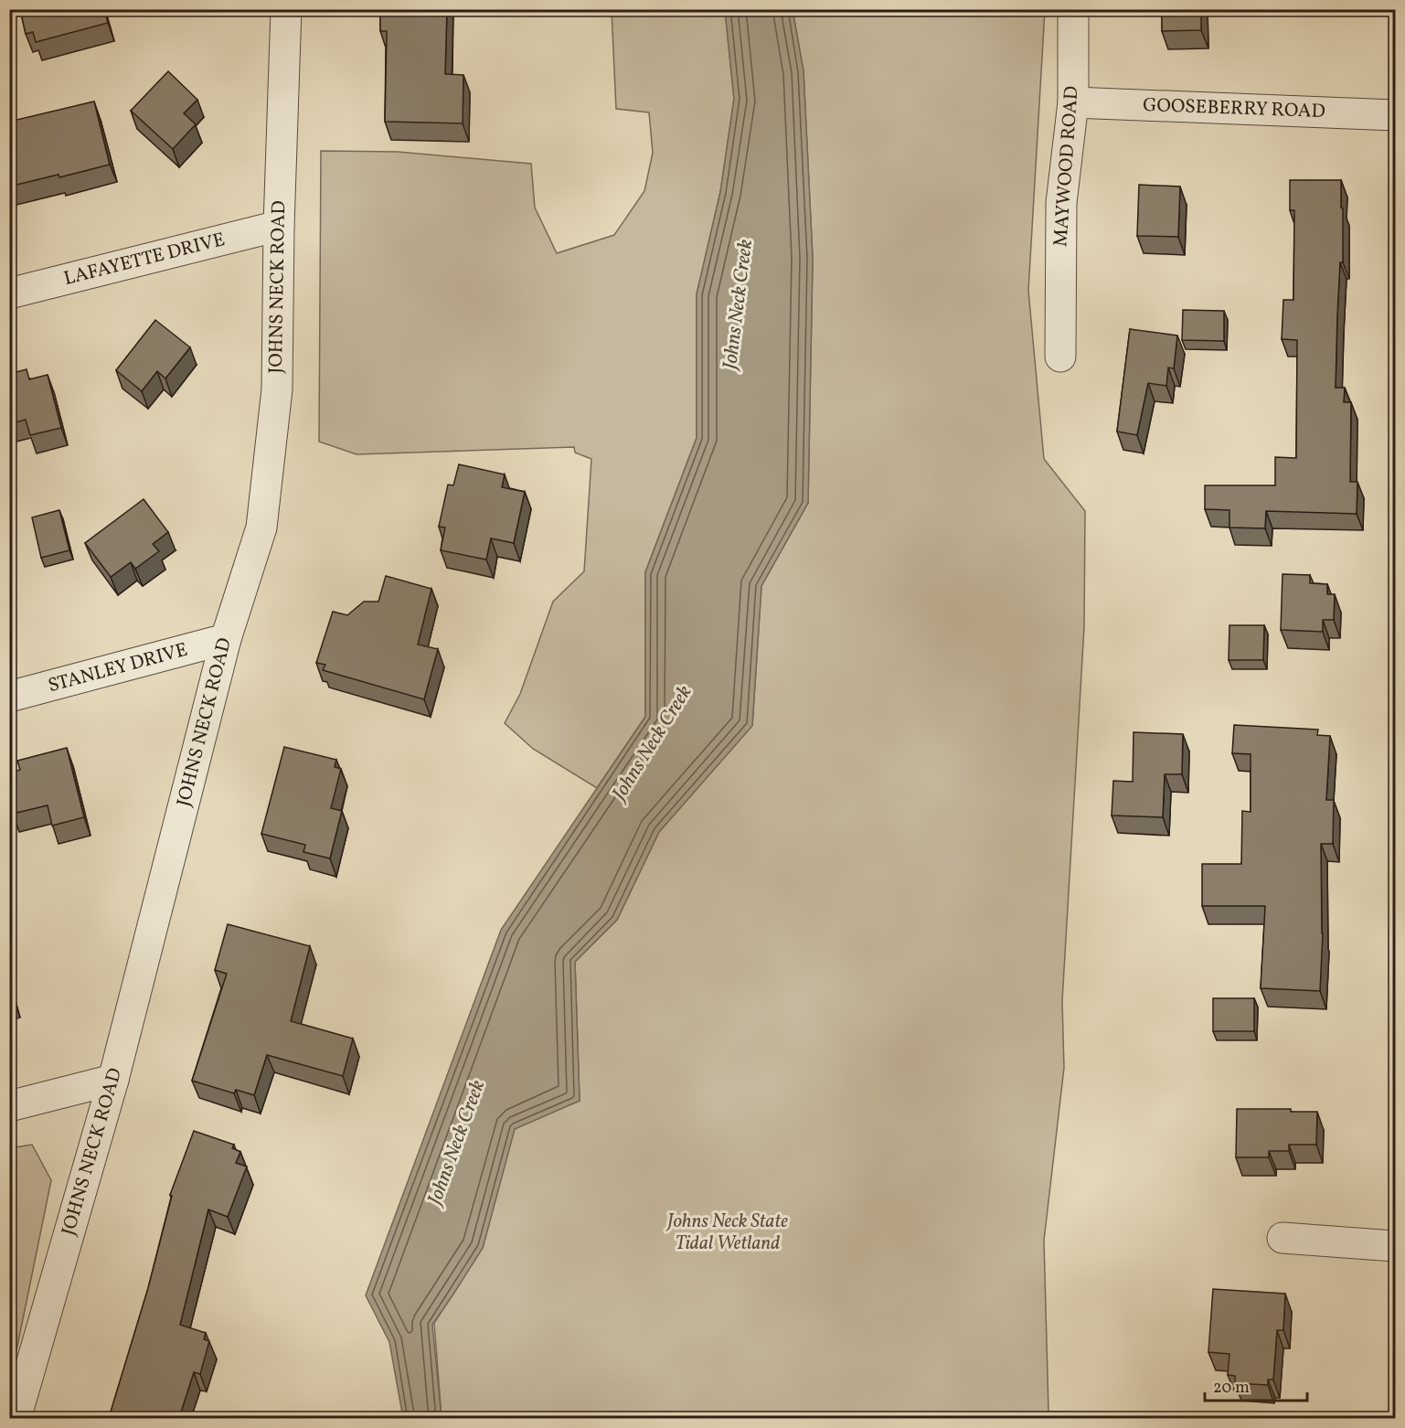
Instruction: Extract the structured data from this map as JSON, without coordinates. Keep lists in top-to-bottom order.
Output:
{
  "streets": {
    "street": [
      "GOOSEBERRY ROAD",
      "MAYWOOD ROAD",
      "LAFAYETTE DRIVE",
      "JOHNS NECK ROAD",
      "STANLEY DRIVE"
    ]
  },
  "crossings": [
    ["GOOSEBERRY ROAD", "MAYWOOD ROAD"],
    ["LAFAYETTE DRIVE", "JOHNS NECK ROAD"],
    ["JOHNS NECK ROAD", "STANLEY DRIVE"]
  ],
  "water": ["Johns Neck Creek"],
  "parks": ["Johns Neck State Tidal Wetland"],
  "scale_bar": "20 m"
}
